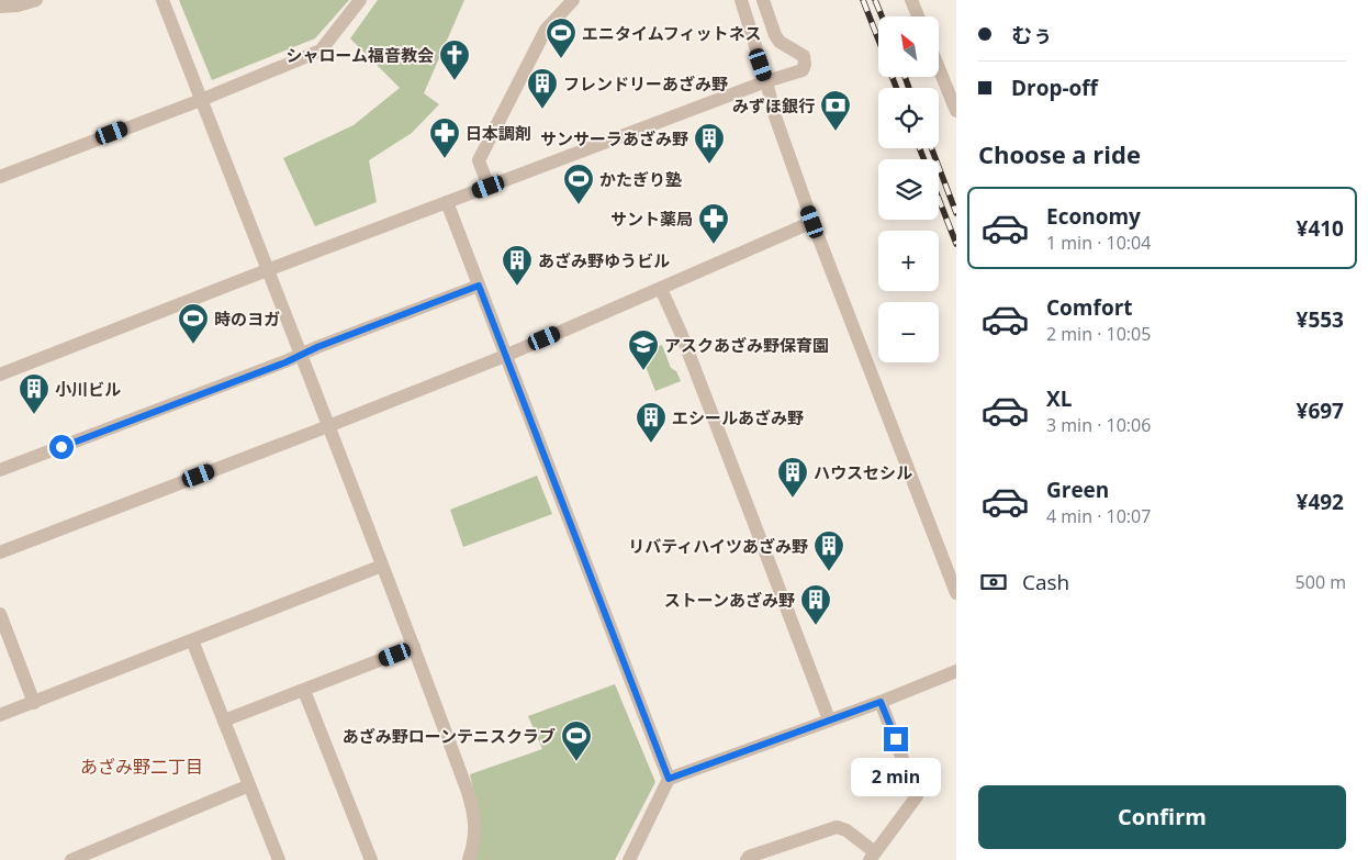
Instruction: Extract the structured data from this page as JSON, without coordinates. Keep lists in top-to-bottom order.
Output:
{
  "districts": ["あざみ野二丁目"],
  "places": {
    "sports": [
      "エニタイムフィットネス",
      "かたぎり塾",
      "時のヨガ",
      "あざみ野ローンテニスクラブ"
    ],
    "church": ["シャローム福音教会"],
    "building": [
      "フレンドリーあざみ野",
      "サンサーラあざみ野",
      "あざみ野ゆうビル",
      "小川ビル",
      "エシールあざみ野",
      "ハウスセシル",
      "リバティハイツあざみ野",
      "ストーンあざみ野"
    ],
    "bank": ["みずほ銀行"],
    "pharmacy": ["日本調剤", "サント薬局"],
    "school or university": ["アスクあざみ野保育園"]
  },
  "north": "top left",
  "page": {
    "banner": ["むぅ", "Drop-off"],
    "map_buttons": ["+", "−"],
    "heading": "Choose a ride",
    "list": [
      {
        "name": "Economy",
        "note": "1 min · 10:04",
        "value": "¥410"
      },
      {
        "name": "Comfort",
        "note": "2 min · 10:05",
        "value": "¥553"
      },
      {
        "name": "XL",
        "note": "3 min · 10:06",
        "value": "¥697"
      },
      {
        "name": "Green",
        "note": "4 min · 10:07",
        "value": "¥492"
      }
    ],
    "pay": ["Cash", "500 m"],
    "bubble": "2 min",
    "buttons": "Confirm"
  }
}
